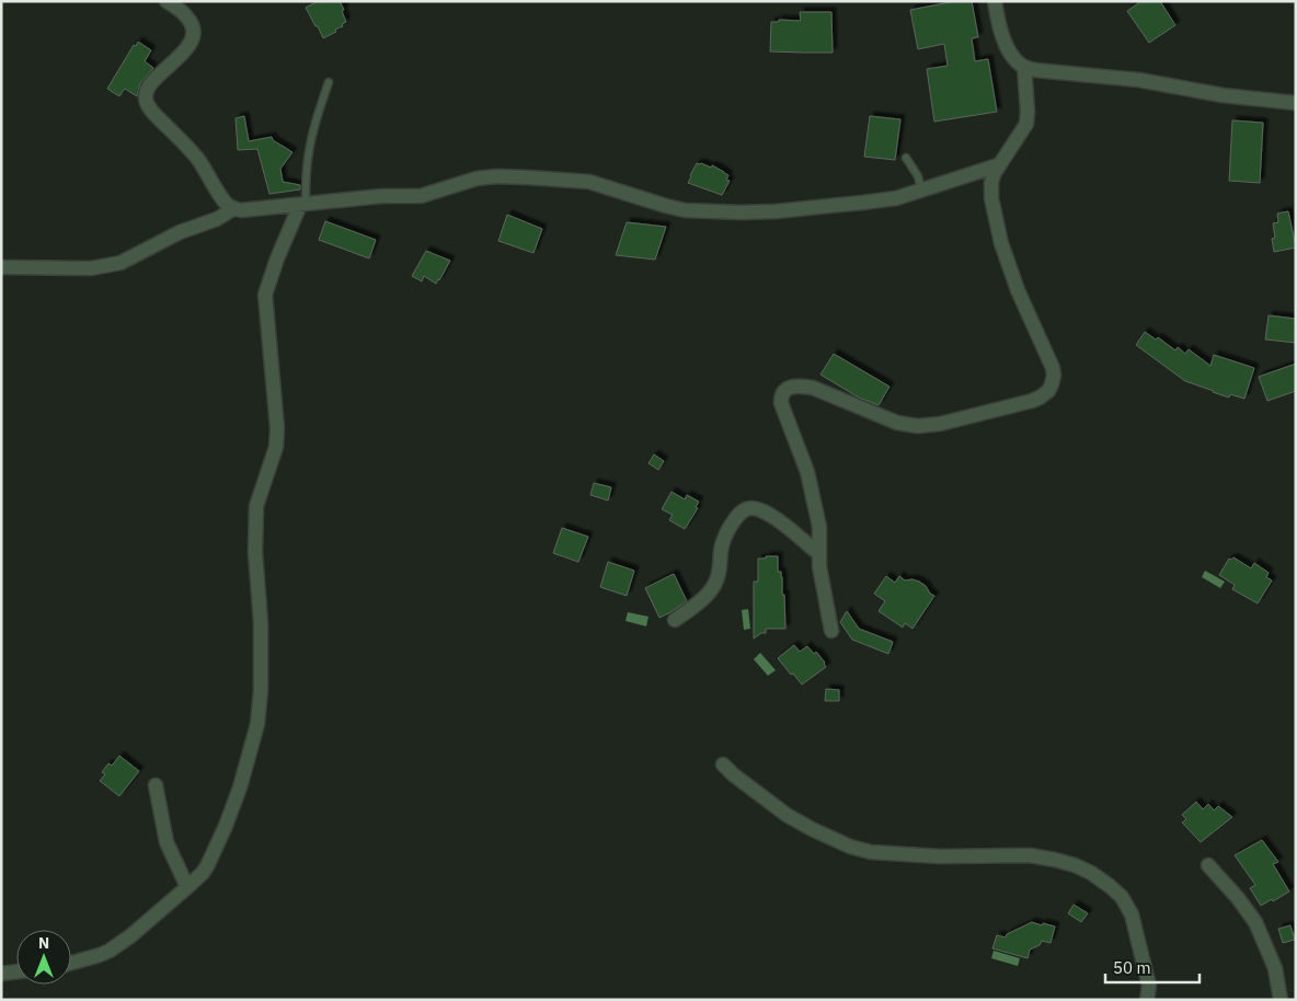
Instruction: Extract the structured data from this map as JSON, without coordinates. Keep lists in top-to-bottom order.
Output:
{
  "scale_bar": "50 m",
  "north": "top"
}
